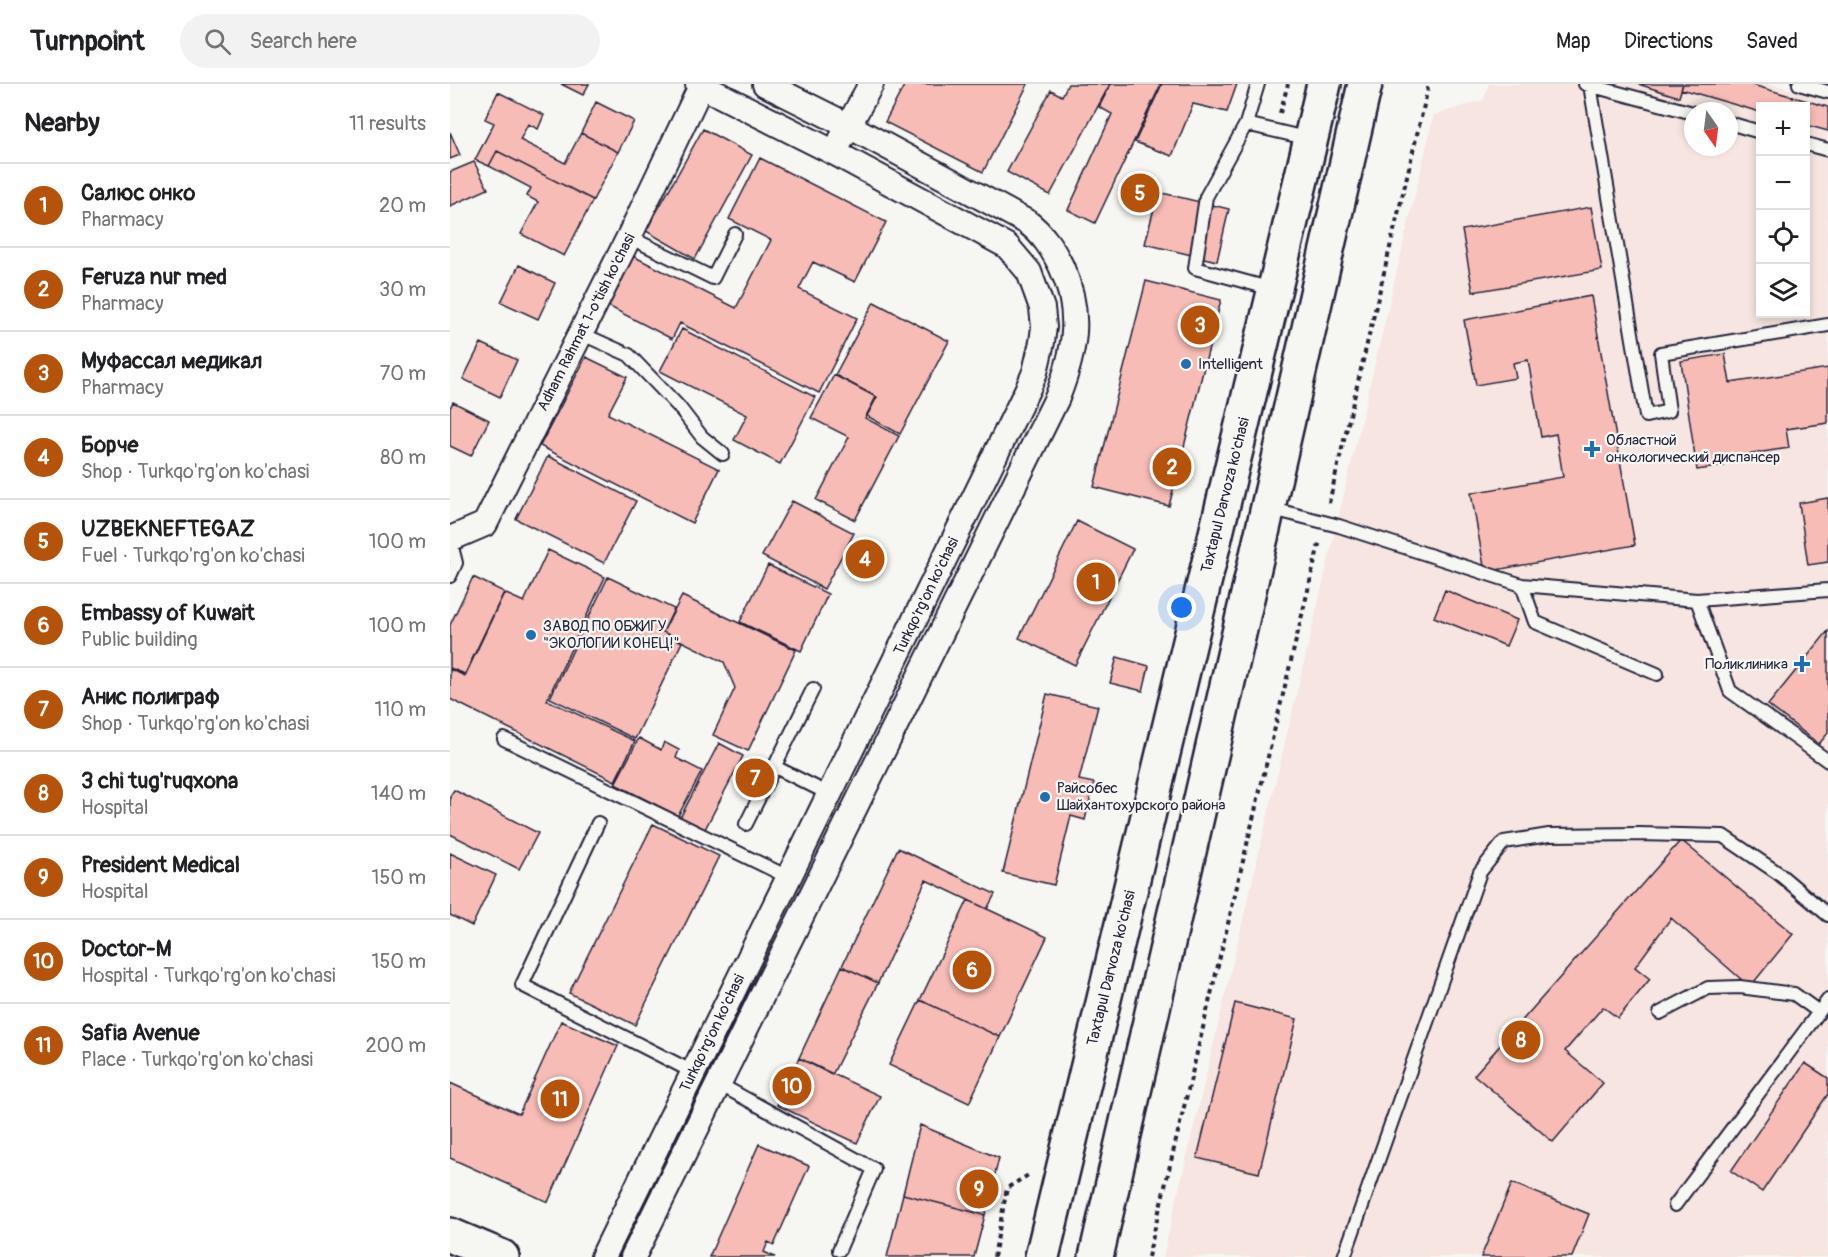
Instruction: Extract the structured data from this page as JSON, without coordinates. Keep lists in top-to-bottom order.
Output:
{
  "streets": {
    "main road": ["Taxtapul Darvoza ko'chasi"],
    "street": ["Adham Rahmat 1-o'tish ko'chasi", "Turkqo'rg'on ko'chasi"]
  },
  "crossings": [
    ["Adham Rahmat 1-o'tish ko'chasi", "Turkqo'rg'on ko'chasi"]
  ],
  "places": {
    "other": ["Intelligent", "ЗАВОД ПО ОБЖИГУ \"ЭКОЛОГИИ КОНЕЦ!\"", "Райсобес Шайхантохурского района"],
    "health": ["Областной онкологический диспансер", "Поликлиника"]
  },
  "north": "bottom",
  "page": {
    "header": "Turnpoint",
    "search": "Search here",
    "nav": ["Map", "Directions", "Saved"],
    "heading": ["Nearby", "11 results"],
    "map_buttons": ["+", "−"],
    "list": [
      {
        "mark": "1",
        "name": "Салюс онко",
        "note": "Pharmacy",
        "value": "20 m"
      },
      {
        "mark": "2",
        "name": "Feruza nur med",
        "note": "Pharmacy",
        "value": "30 m"
      },
      {
        "mark": "3",
        "name": "Муфассал медикал",
        "note": "Pharmacy",
        "value": "70 m"
      },
      {
        "mark": "4",
        "name": "Борче",
        "note": "Shop · Turkqo'rg'on ko'chasi",
        "value": "80 m"
      },
      {
        "mark": "5",
        "name": "UZBEKNEFTEGAZ",
        "note": "Fuel · Turkqo'rg'on ko'chasi",
        "value": "100 m"
      },
      {
        "mark": "6",
        "name": "Embassy of Kuwait",
        "note": "Public building",
        "value": "100 m"
      },
      {
        "mark": "7",
        "name": "Анис полиграф",
        "note": "Shop · Turkqo'rg'on ko'chasi",
        "value": "110 m"
      },
      {
        "mark": "8",
        "name": "3 chi tug'ruqxona",
        "note": "Hospital",
        "value": "140 m"
      },
      {
        "mark": "9",
        "name": "President Medical",
        "note": "Hospital",
        "value": "150 m"
      },
      {
        "mark": "10",
        "name": "Doctor-M",
        "note": "Hospital · Turkqo'rg'on ko'chasi",
        "value": "150 m"
      },
      {
        "mark": "11",
        "name": "Safia Avenue",
        "note": "Place · Turkqo'rg'on ko'chasi",
        "value": "200 m"
      }
    ],
    "pins": [
      "5",
      "3",
      "2",
      "4",
      "1",
      "7",
      "6",
      "8",
      "10",
      "11",
      "9"
    ]
  }
}
